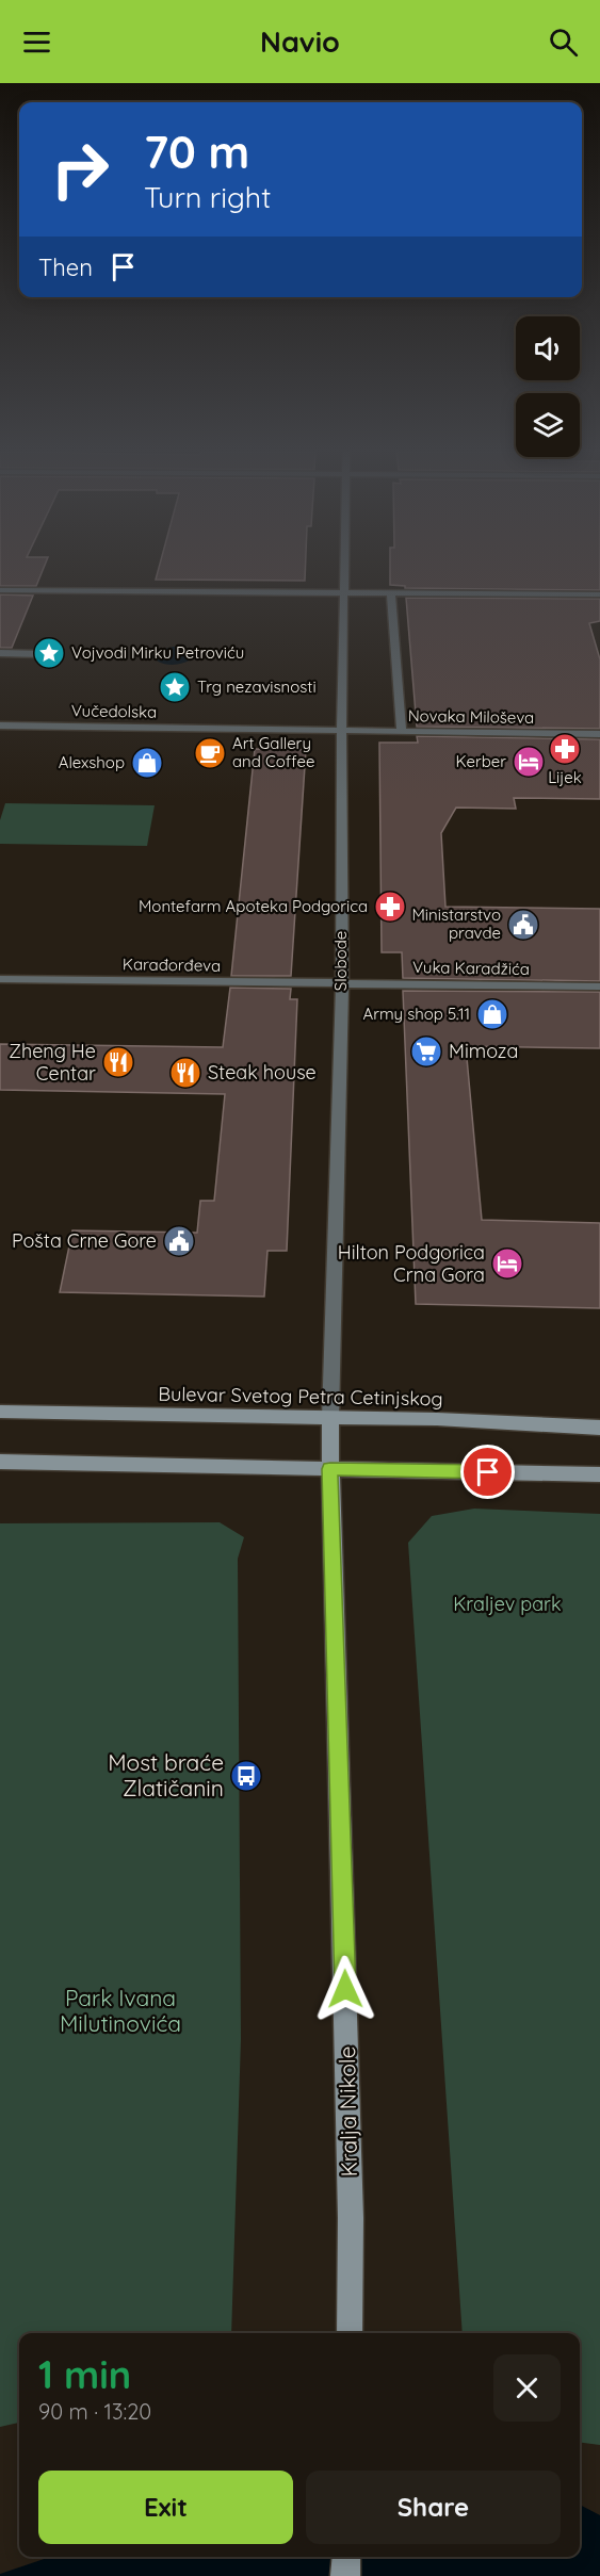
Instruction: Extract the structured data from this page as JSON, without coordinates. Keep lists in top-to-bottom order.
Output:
{
  "streets": {
    "main road": ["Slobode", "Bulevar Svetog Petra Cetinjskog", "Kralja Nikole"],
    "street": [
      "Vučedolska",
      "Novaka Miloševa",
      "Karađorđeva",
      "Vuka Karadžića"
    ]
  },
  "crossings": [
    ["Vučedolska", "Novaka Miloševa"],
    ["Vučedolska", "Slobode"],
    ["Novaka Miloševa", "Slobode"],
    ["Slobode", "Karađorđeva"],
    ["Slobode", "Vuka Karadžića"],
    ["Slobode", "Bulevar Svetog Petra Cetinjskog"],
    ["Slobode", "Kralja Nikole"],
    ["Karađorđeva", "Vuka Karadžića"]
  ],
  "parks": ["Kraljev park", "Park Ivana Milutinovića"],
  "places": {
    "place": ["Vojvodi Mirku Petroviću", "Trg nezavisnosti"],
    "pharmacy": ["Lijek", "Montefarm Apoteka Podgorica"],
    "cafe": ["Art Gallery and Coffee"],
    "hotel": ["Kerber", "Hilton Podgorica Crna Gora"],
    "shop": ["Alexshop", "Army shop 5.11"],
    "public building": ["Ministarstvo pravde", "Pošta Crne Gore"],
    "supermarket": ["Mimoza"],
    "restaurant": ["Zheng He Centar", "Steak house"],
    "bus stop": ["Most braće Zlatičanin"]
  },
  "page": {
    "header": "Navio",
    "turn": ["70 m", "Turn right"],
    "then": "Then",
    "heading": ["1 min", "90 m · 13:20"],
    "buttons": ["Exit", "Share"]
  }
}
